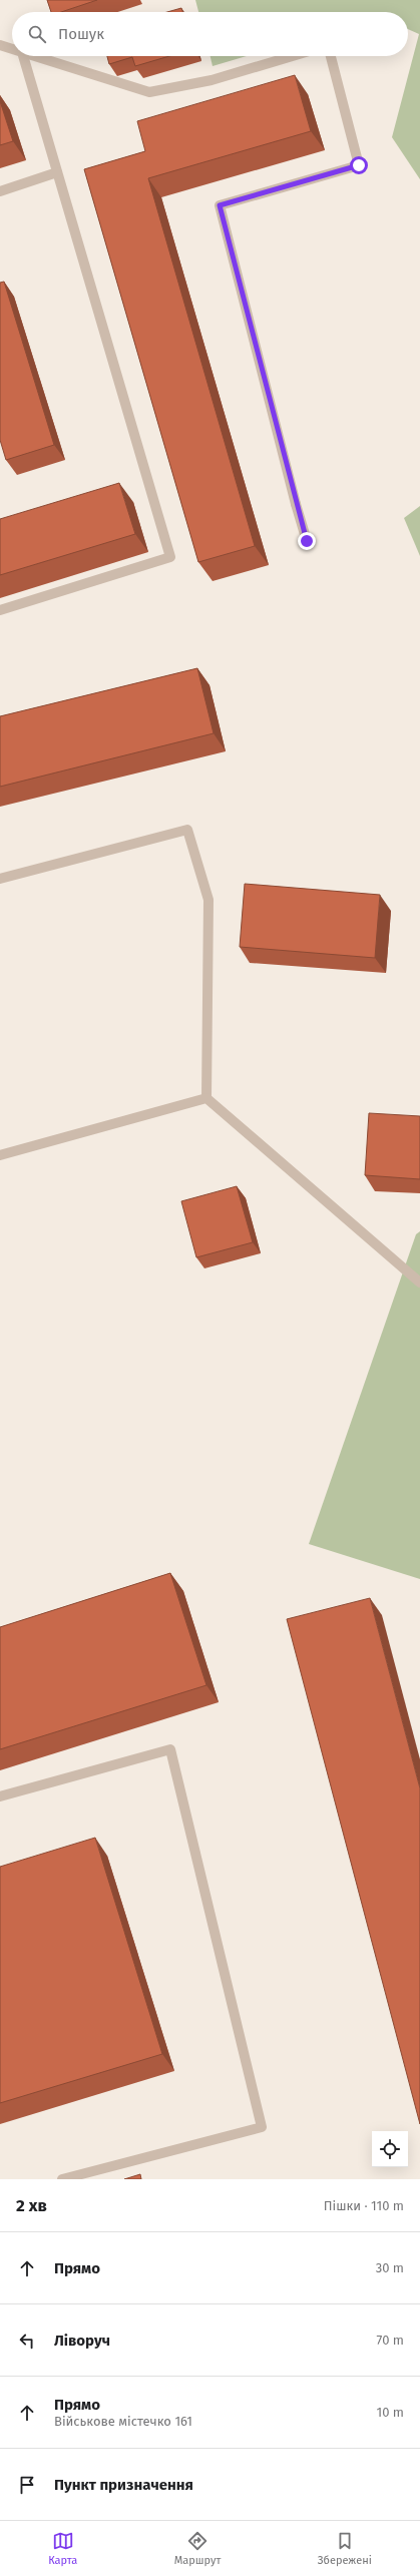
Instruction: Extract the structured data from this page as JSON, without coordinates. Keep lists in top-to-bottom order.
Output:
{
  "page": {
    "search": "Пошук",
    "heading": ["2 хв", "Пішки · 110 m"],
    "list": [
      ["Прямо", "30 m"],
      ["Ліворуч", "70 m"],
      ["Прямо", "Військове містечко 161", "10 m"],
      "Пункт призначення"
    ],
    "nav": ["Карта", "Маршрут", "Збережені"]
  }
}
